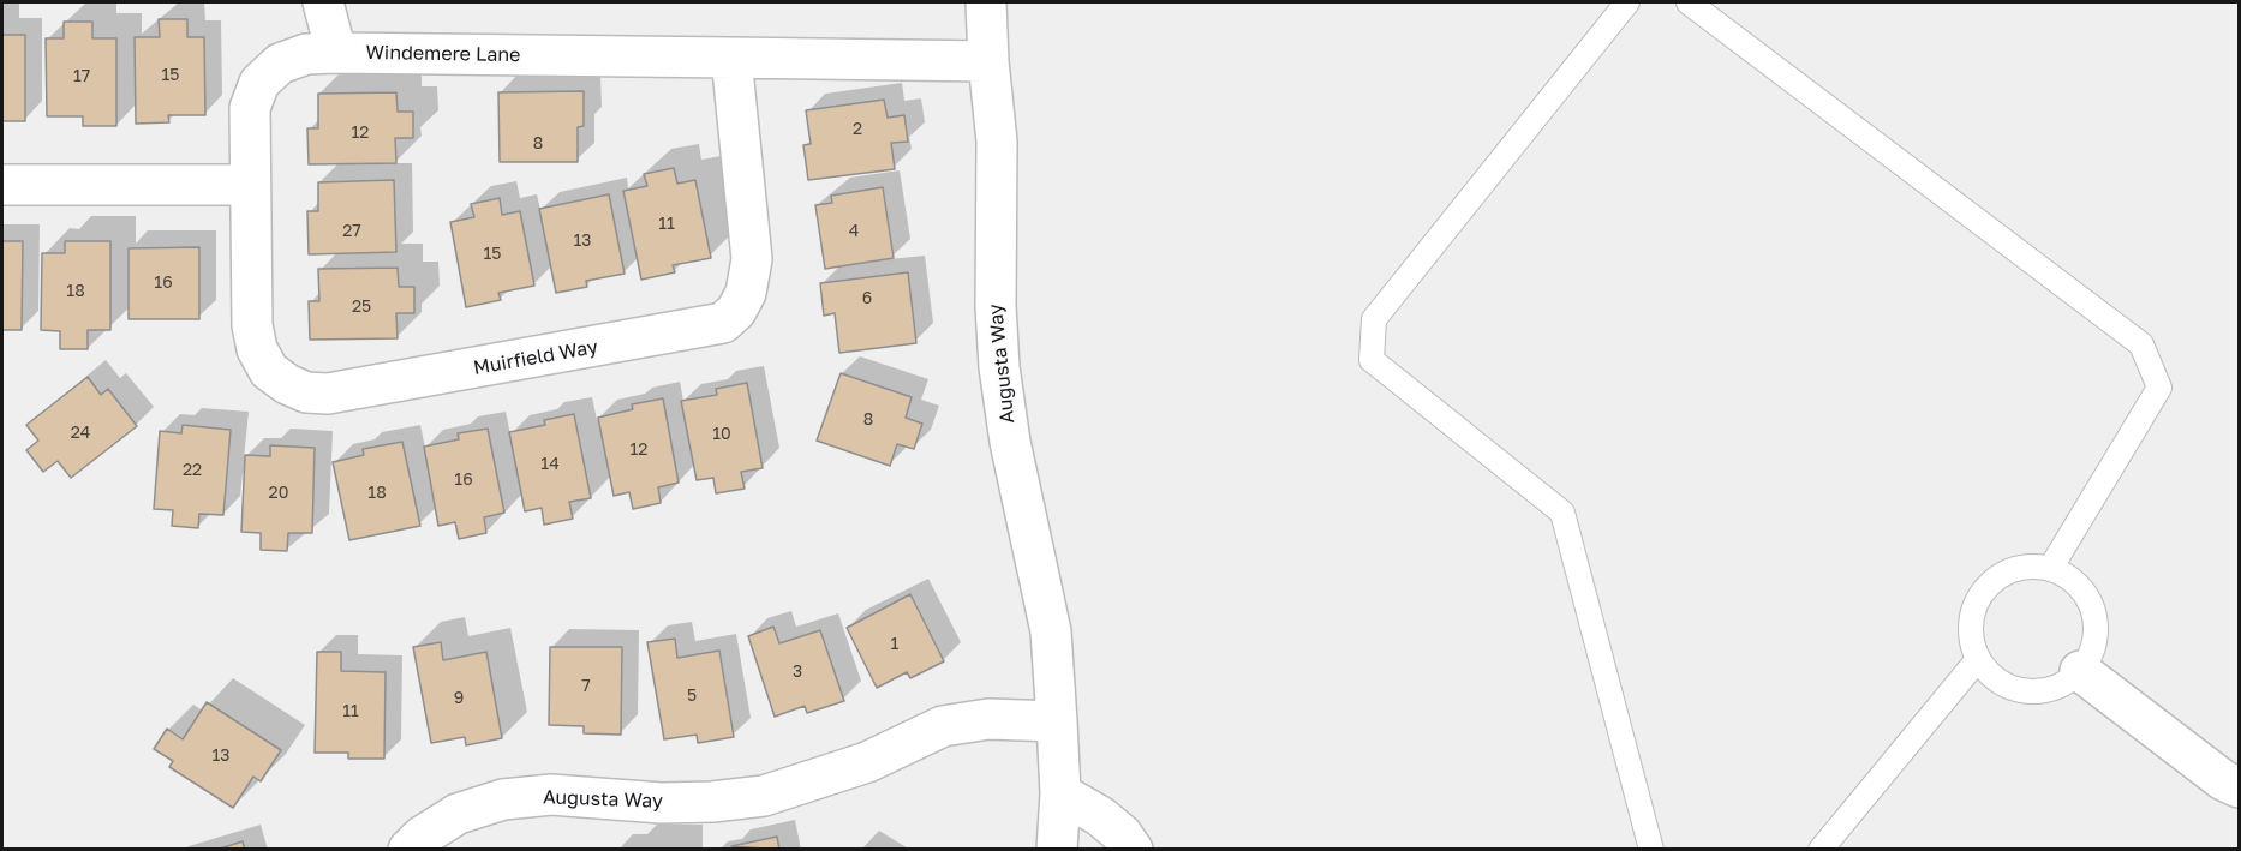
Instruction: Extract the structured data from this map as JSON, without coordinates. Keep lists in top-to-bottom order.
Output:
{
  "streets": {
    "street": ["Windemere Lane", "Muirfield Way", "Augusta Way"]
  },
  "crossings": [
    ["Windemere Lane", "Muirfield Way"],
    ["Windemere Lane", "Augusta Way"]
  ],
  "house_numbers": [
    "15",
    "17",
    "2",
    "12",
    "8",
    "11",
    "27",
    "4",
    "13",
    "15",
    "16",
    "18",
    "6",
    "25",
    "8",
    "24",
    "10",
    "12",
    "14",
    "22",
    "16",
    "20",
    "18",
    "1",
    "3",
    "7",
    "5",
    "9",
    "11",
    "13"
  ]
}
